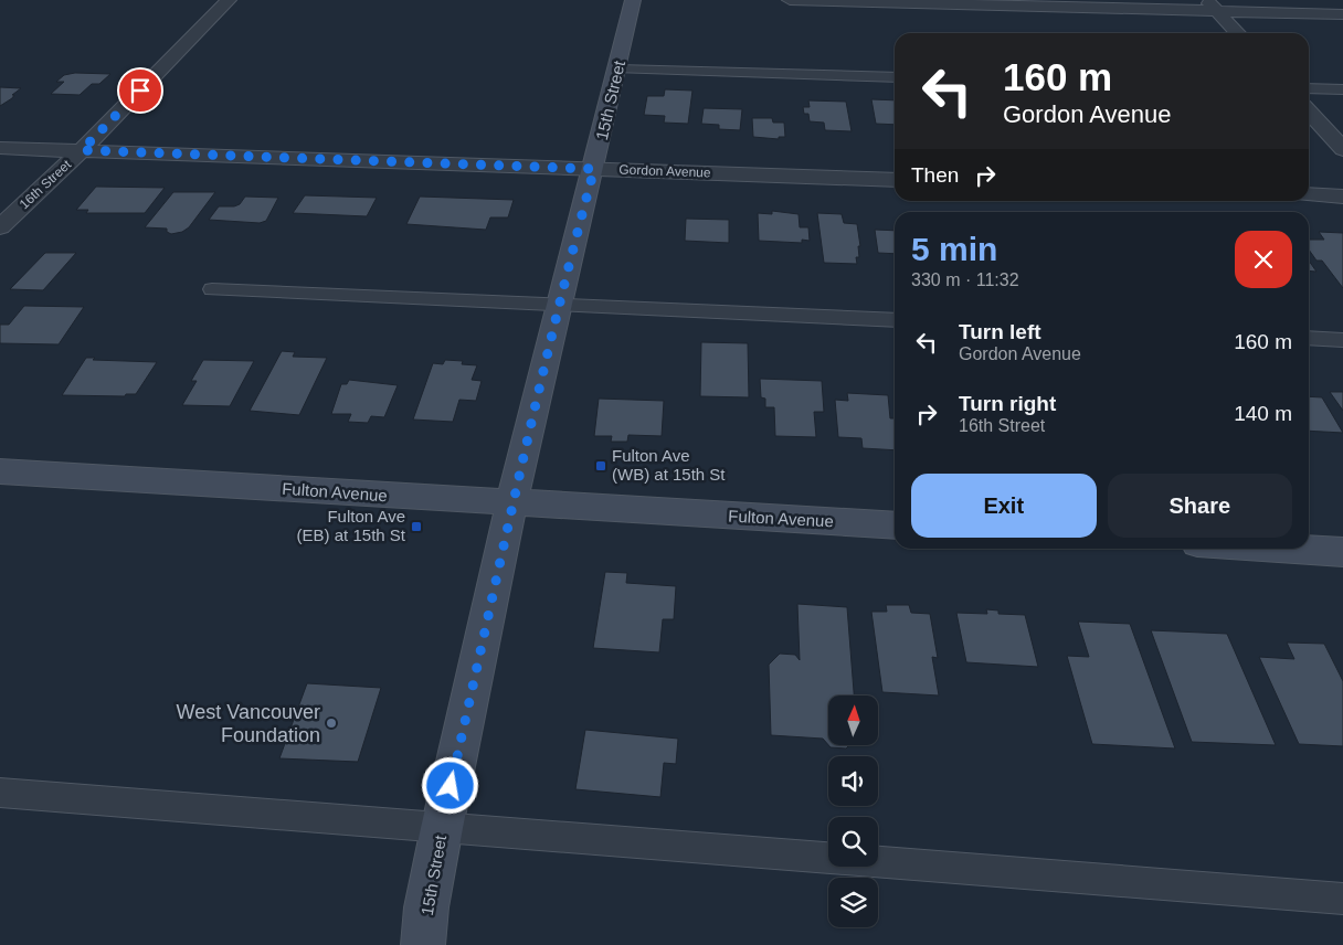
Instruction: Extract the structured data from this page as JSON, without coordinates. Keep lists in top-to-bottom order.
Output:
{
  "streets": {
    "main road": ["15th Street", "Fulton Avenue"],
    "street": ["Gordon Avenue", "16th Street"]
  },
  "crossings": [
    ["15th Street", "Gordon Avenue"],
    ["15th Street", "Fulton Avenue"],
    ["Gordon Avenue", "16th Street"]
  ],
  "places": {
    "transit": ["Fulton Ave (WB) at 15th St", "Fulton Ave (EB) at 15th St"],
    "other": ["West Vancouver Foundation"]
  },
  "north": "top",
  "page": {
    "turn": ["160 m", "Gordon Avenue"],
    "then": "Then",
    "heading": ["5 min", "330 m · 11:32"],
    "list": [
      {
        "name": "Turn left",
        "note": "Gordon Avenue",
        "value": "160 m"
      },
      {
        "name": "Turn right",
        "note": "16th Street",
        "value": "140 m"
      }
    ],
    "buttons": ["Exit", "Share"]
  }
}
